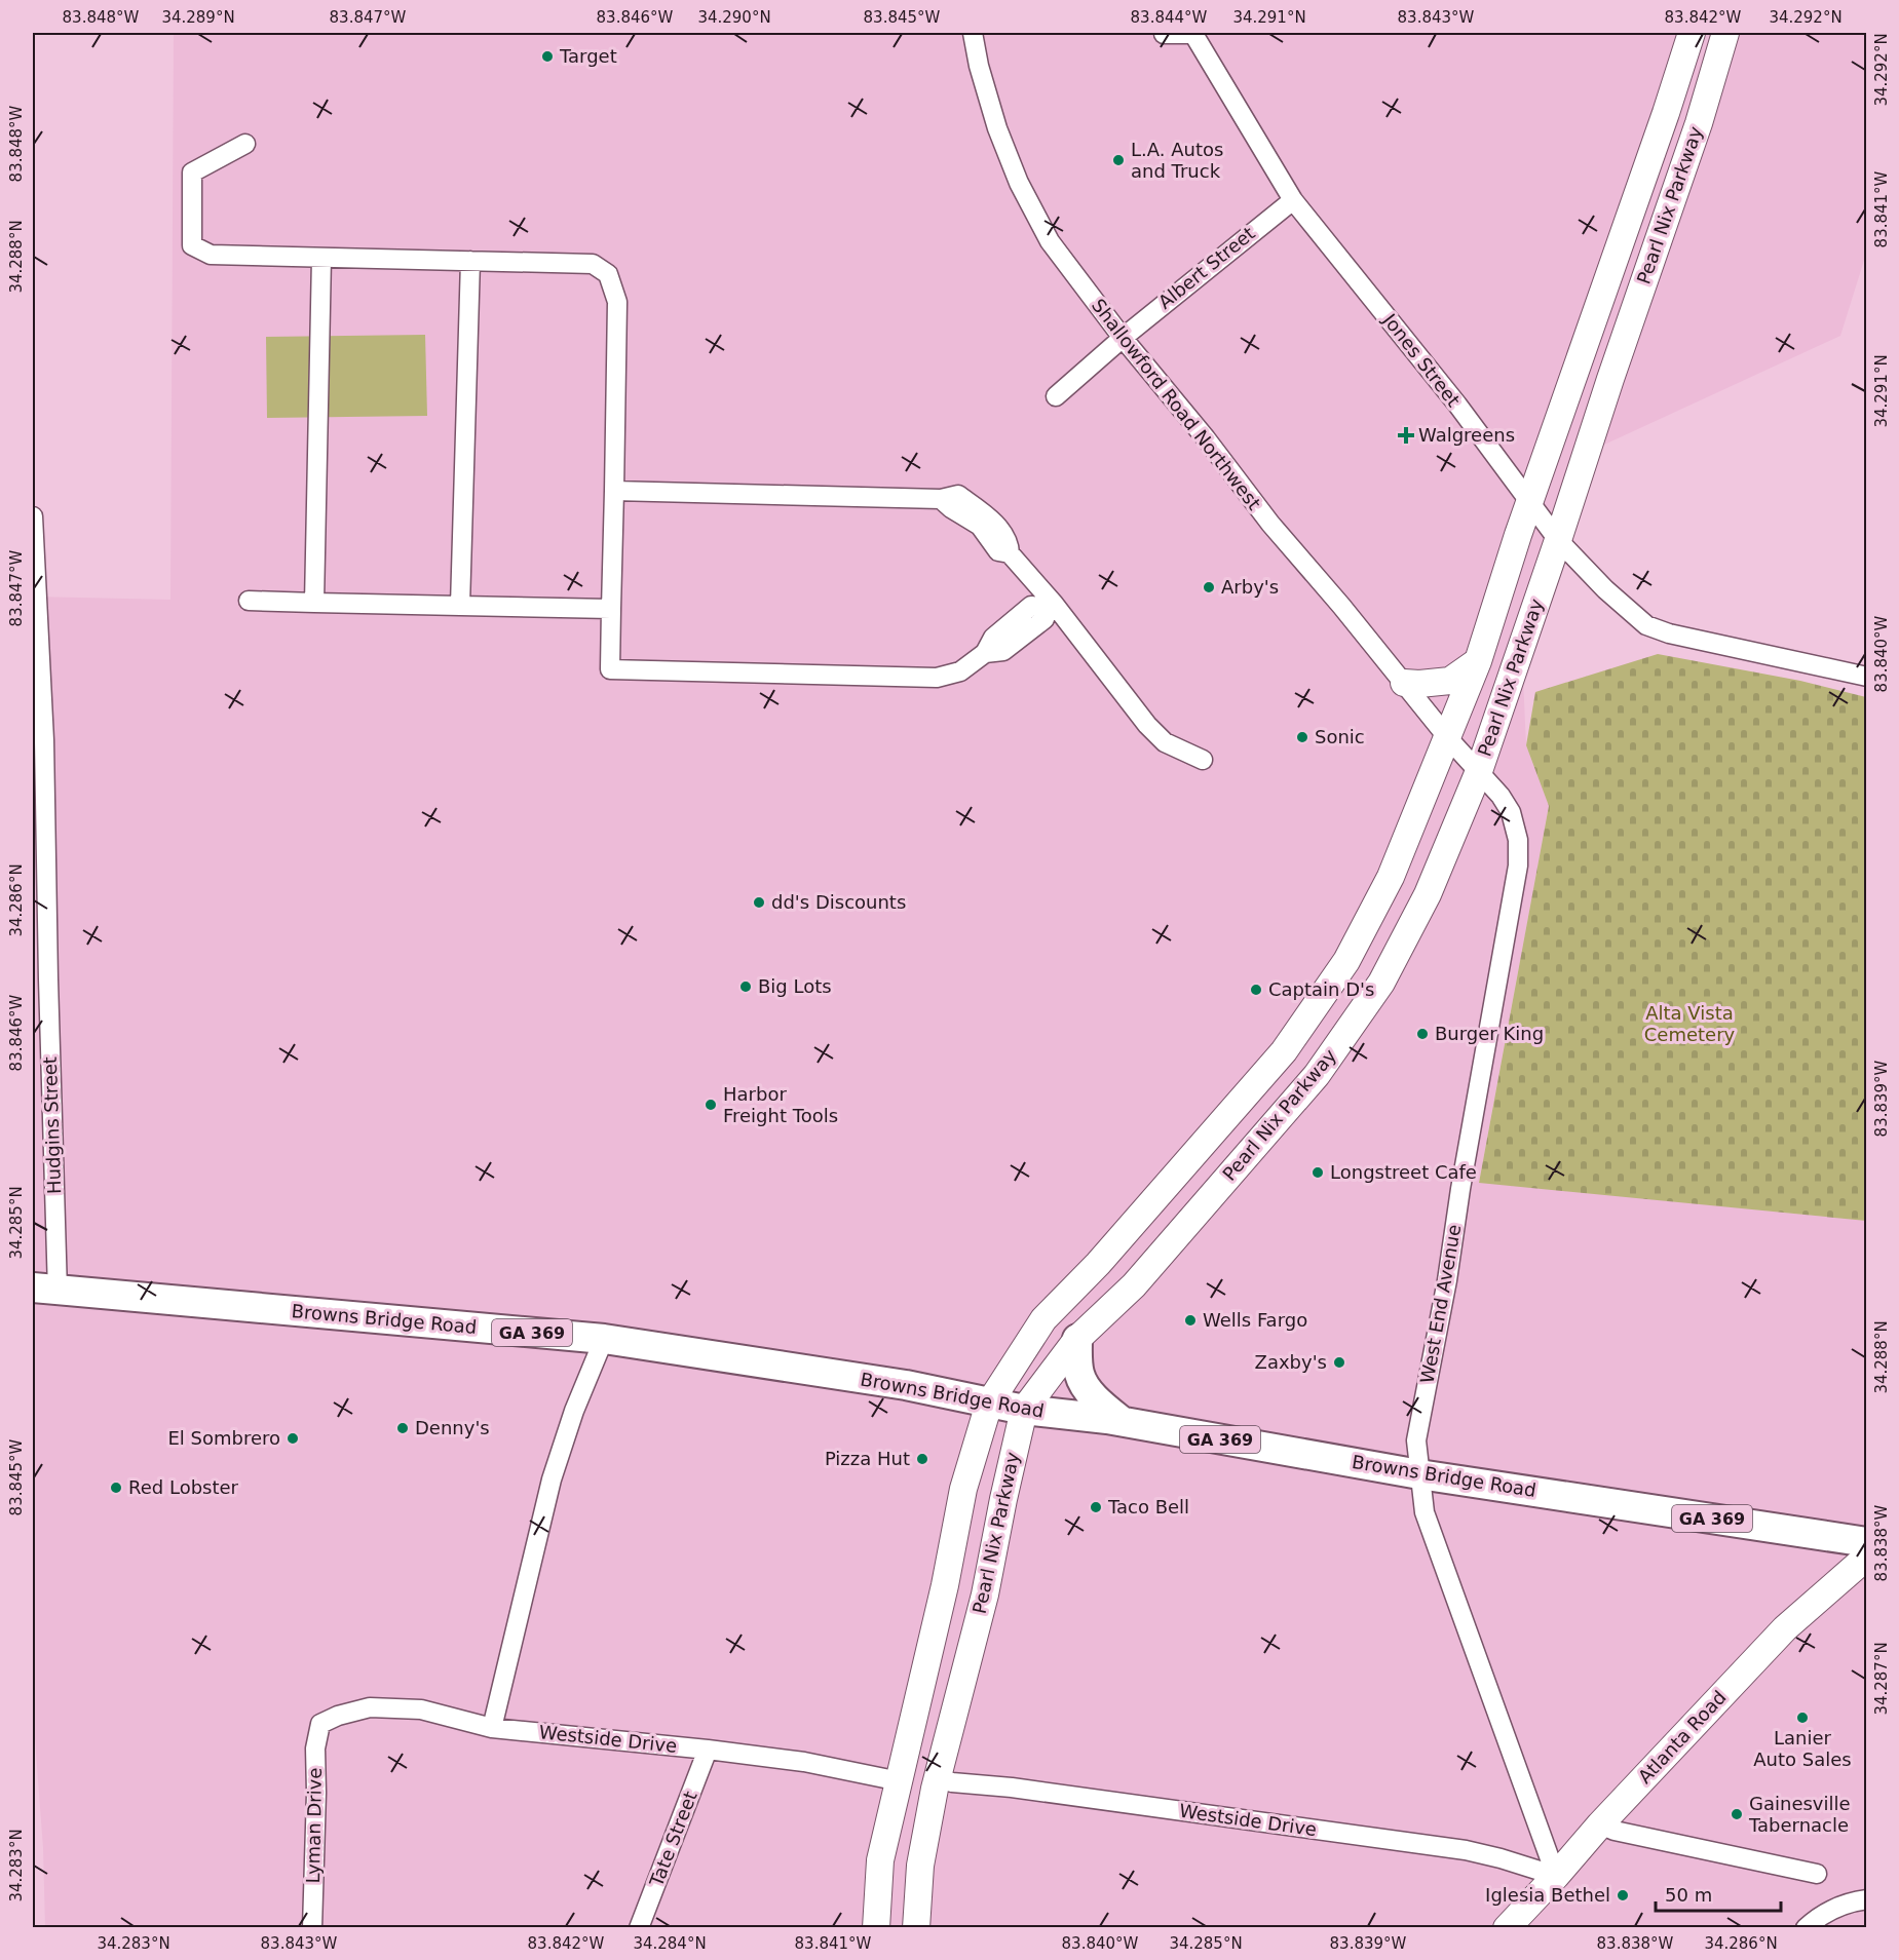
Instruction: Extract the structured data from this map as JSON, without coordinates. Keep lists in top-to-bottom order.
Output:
{
  "streets": {
    "main road": [
      "Pearl Nix Parkway",
      "Browns Bridge Road",
      "GA 369",
      "Atlanta Road"
    ],
    "street": [
      "Albert Street",
      "Jones Street",
      "Shallowford Road Northwest",
      "Hudgins Street",
      "West End Avenue",
      "Westside Drive",
      "Lyman Drive",
      "Tate Street"
    ]
  },
  "crossings": [
    ["Pearl Nix Parkway", "Jones Street"],
    ["Pearl Nix Parkway", "Shallowford Road Northwest"],
    ["Pearl Nix Parkway", "West End Avenue"],
    ["Pearl Nix Parkway", "Browns Bridge Road"],
    ["Pearl Nix Parkway", "Westside Drive"],
    ["Albert Street", "Jones Street"],
    ["Albert Street", "Shallowford Road Northwest"],
    ["Shallowford Road Northwest", "West End Avenue"],
    ["Hudgins Street", "Browns Bridge Road"],
    ["West End Avenue", "Browns Bridge Road"],
    ["West End Avenue", "Atlanta Road"],
    ["West End Avenue", "Westside Drive"],
    ["Atlanta Road", "Westside Drive"],
    ["Westside Drive", "Lyman Drive"],
    ["Westside Drive", "Tate Street"]
  ],
  "parks": ["Alta Vista Cemetery"],
  "places": {
    "other": [
      "Target",
      "L.A. Autos and Truck",
      "Arby's",
      "Sonic",
      "dd's Discounts",
      "Big Lots",
      "Captain D's",
      "Burger King",
      "Harbor Freight Tools",
      "Longstreet Cafe",
      "Wells Fargo",
      "Zaxby's",
      "Denny's",
      "El Sombrero",
      "Pizza Hut",
      "Red Lobster",
      "Taco Bell",
      "Lanier Auto Sales",
      "Gainesville Tabernacle",
      "Iglesia Bethel"
    ],
    "health": ["Walgreens"]
  },
  "scale_bar": "50 m",
  "coordinates": [
    "83.848°W",
    "34.289°N",
    "83.847°W",
    "83.846°W",
    "34.290°N",
    "83.845°W",
    "83.844°W",
    "34.291°N",
    "83.843°W",
    "83.842°W",
    "34.292°N",
    "83.841°W",
    "34.288°N",
    "83.840°W",
    "34.286°N",
    "83.839°W",
    "34.285°N",
    "83.838°W",
    "34.287°N",
    "34.283°N",
    "34.284°N"
  ]
}
